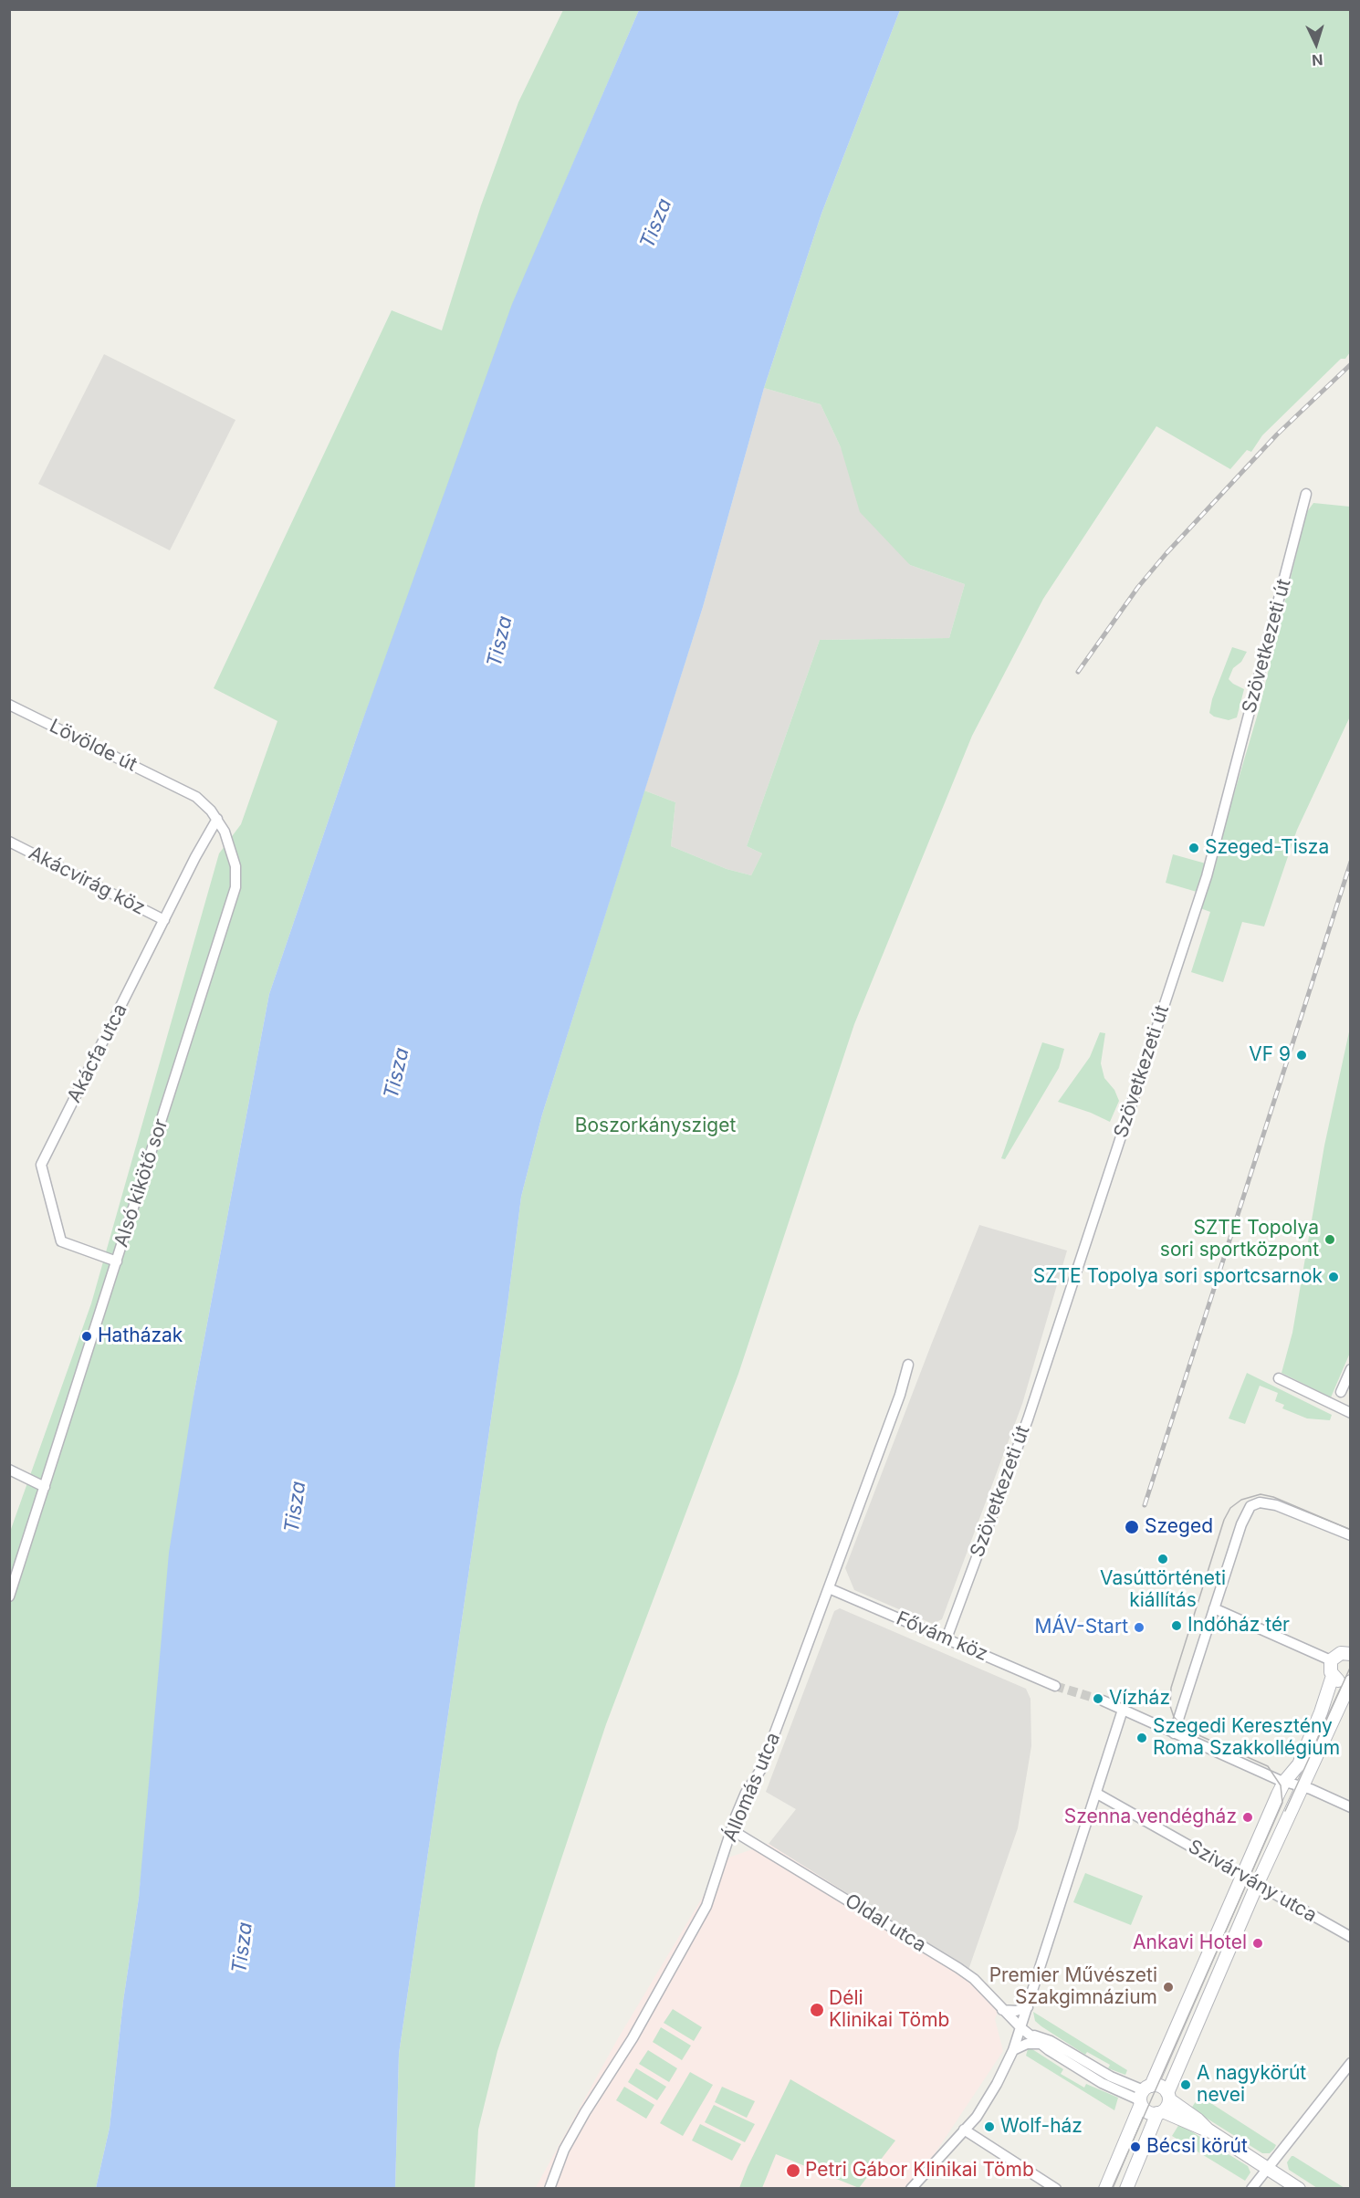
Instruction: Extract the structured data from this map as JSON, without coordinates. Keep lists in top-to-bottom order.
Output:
{
  "streets": {
    "street": [
      "Szövetkezeti út",
      "Lövölde út",
      "Akácvirág köz",
      "Akácfa utca",
      "Alsó kikötő sor",
      "Fővám köz",
      "Állomás utca",
      "Szivárvány utca",
      "Oldal utca"
    ]
  },
  "crossings": [
    ["Szövetkezeti út", "Fővám köz"],
    ["Lövölde út", "Alsó kikötő sor"],
    ["Akácvirág köz", "Akácfa utca"],
    ["Akácfa utca", "Alsó kikötő sor"],
    ["Fővám köz", "Állomás utca"],
    ["Állomás utca", "Oldal utca"]
  ],
  "water": ["Tisza"],
  "parks": ["Boszorkánysziget"],
  "places": [
    "Szeged-Tisza",
    "VF 9",
    "SZTE Topolya sori sportközpont",
    "SZTE Topolya sori sportcsarnok",
    "Hatházak",
    "Szeged",
    "Vasúttörténeti kiállítás",
    "Indóház tér",
    "MÁV-Start",
    "Vízház",
    "Szegedi Keresztény Roma Szakkollégium",
    "Szenna vendégház",
    "Ankavi Hotel",
    "Premier Művészeti Szakgimnázium",
    "Déli Klinikai Tömb",
    "A nagykörút nevei",
    "Wolf-ház",
    "Bécsi körút",
    "Petri Gábor Klinikai Tömb"
  ],
  "north": "bottom"
}
